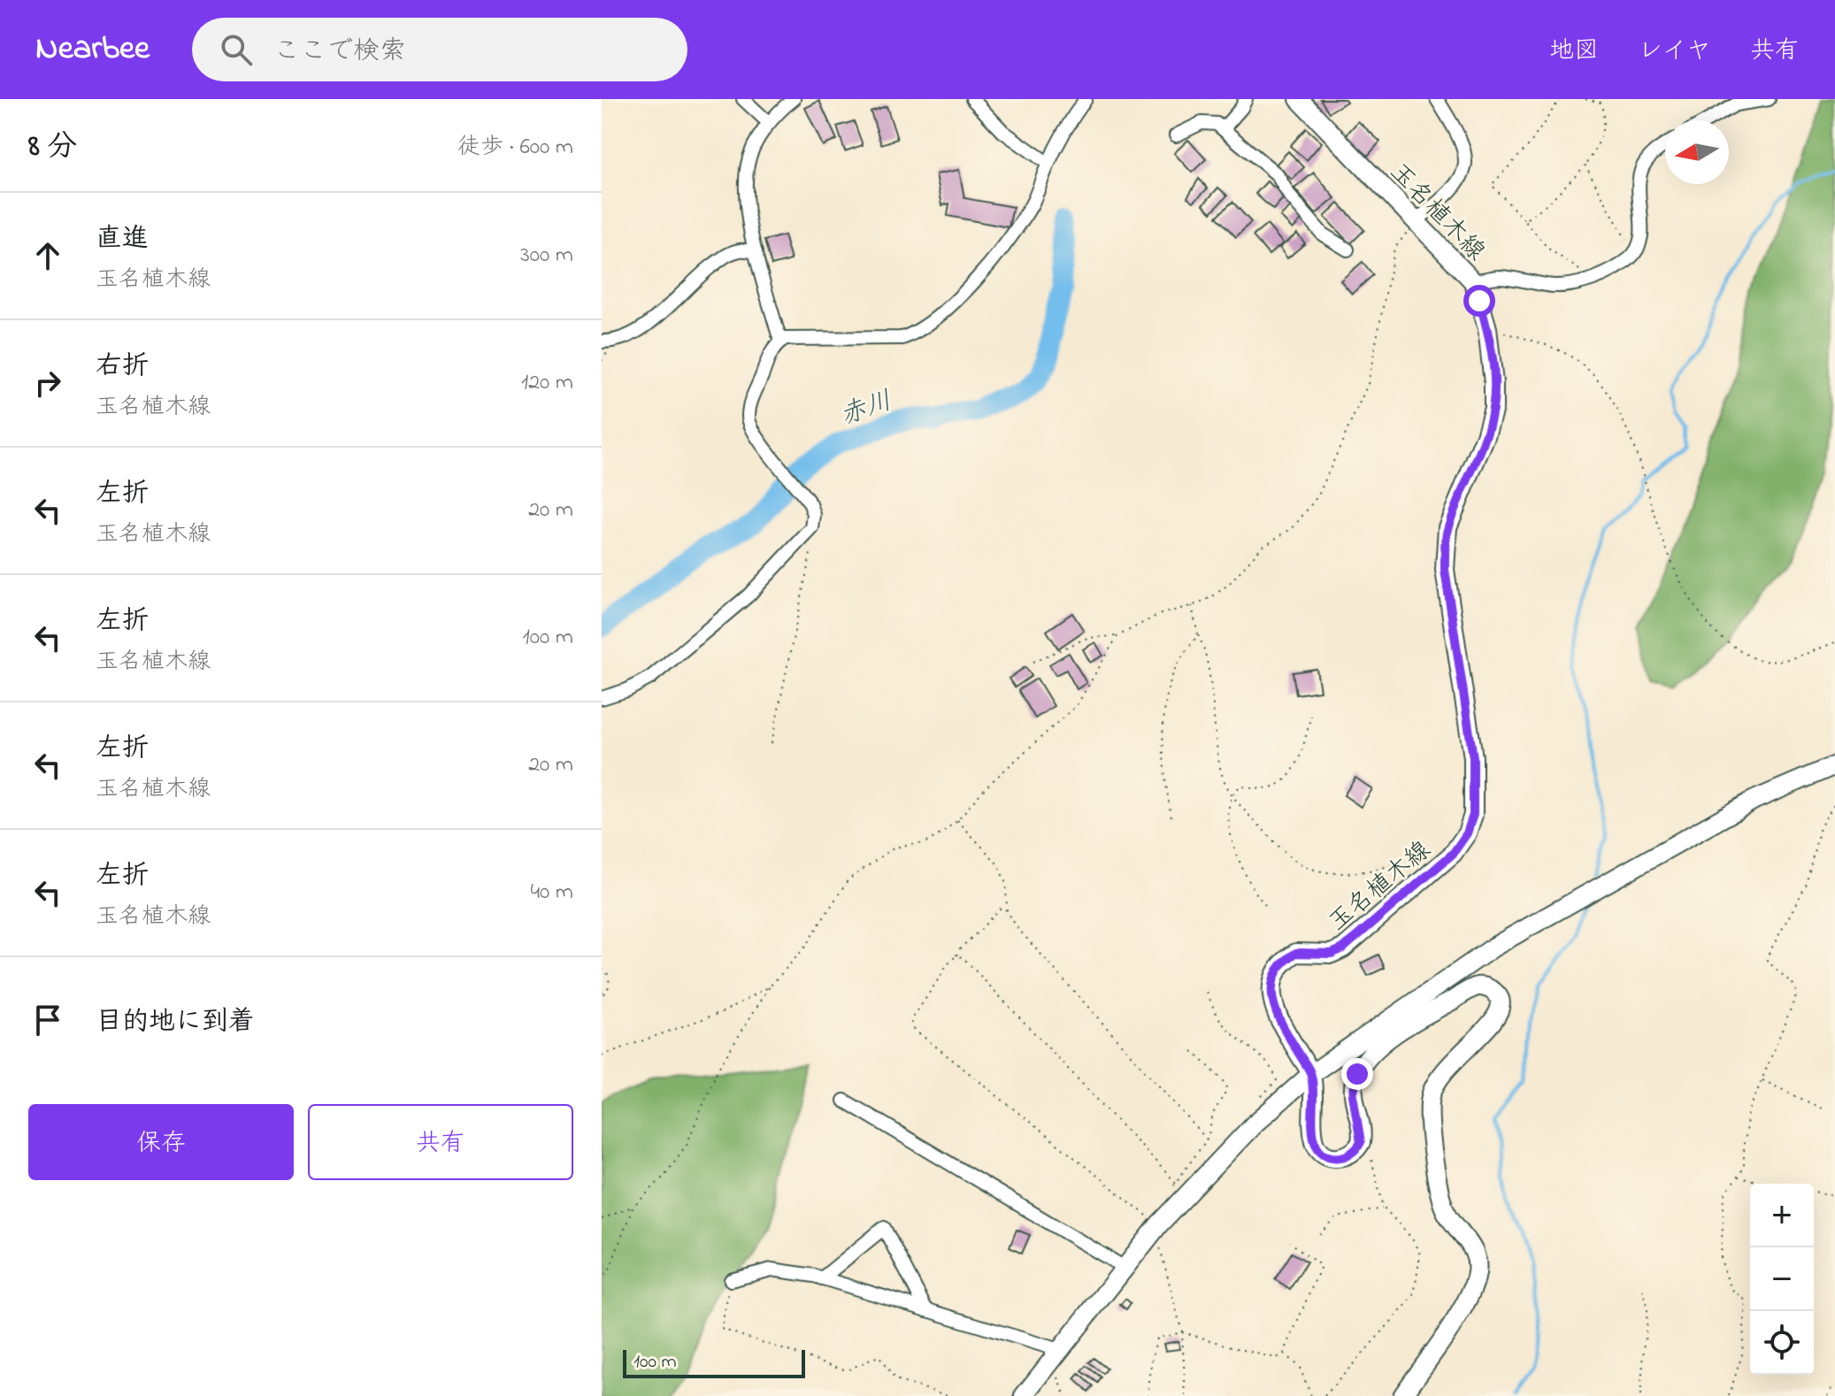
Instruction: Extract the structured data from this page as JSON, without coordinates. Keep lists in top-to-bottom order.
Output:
{
  "streets": {
    "main road": ["玉名植木線"]
  },
  "water": ["赤川"],
  "scale_bar": "100 m",
  "north": "left",
  "page": {
    "header": "Nearbee",
    "search": "ここで検索",
    "nav": ["地図", "レイヤ", "共有"],
    "heading": ["8 分", "徒歩 · 600 m"],
    "list": [
      ["直進", "玉名植木線", "300 m"],
      ["右折", "玉名植木線", "120 m"],
      ["左折", "玉名植木線", "20 m"],
      ["左折", "玉名植木線", "100 m"],
      ["左折", "玉名植木線", "20 m"],
      ["左折", "玉名植木線", "40 m"],
      "目的地に到着"
    ],
    "buttons": ["保存", "共有"],
    "map_buttons": ["+", "−"],
    "scale": "100 m"
  }
}
